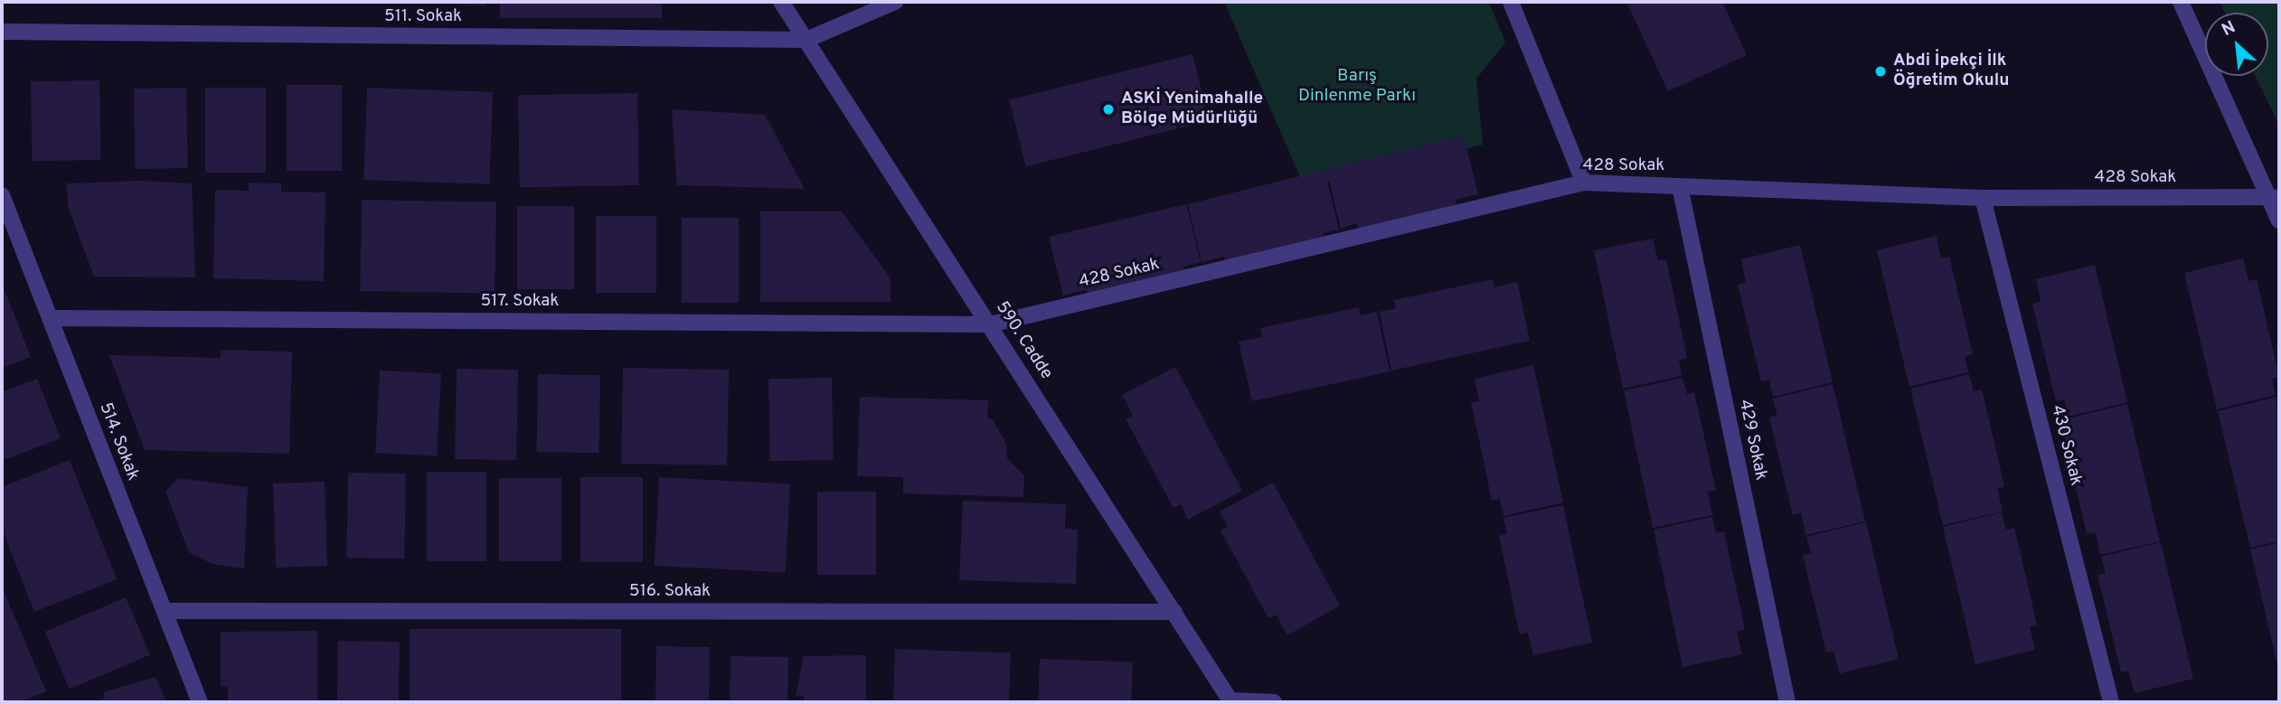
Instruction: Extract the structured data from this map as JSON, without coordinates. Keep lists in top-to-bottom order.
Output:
{
  "streets": {
    "street": [
      "511. Sokak",
      "428 Sokak",
      "517. Sokak",
      "590. Cadde",
      "429 Sokak",
      "514. Sokak",
      "430 Sokak",
      "516. Sokak"
    ]
  },
  "crossings": [
    ["511. Sokak", "590. Cadde"],
    ["428 Sokak", "517. Sokak"],
    ["428 Sokak", "590. Cadde"],
    ["428 Sokak", "429 Sokak"],
    ["428 Sokak", "430 Sokak"],
    ["517. Sokak", "590. Cadde"],
    ["517. Sokak", "514. Sokak"],
    ["590. Cadde", "516. Sokak"],
    ["514. Sokak", "516. Sokak"]
  ],
  "parks": ["Barış Dinlenme Parkı"],
  "places": ["Abdi İpekçi İlk Öğretim Okulu", "ASKİ Yenimahalle Bölge Müdürlüğü"],
  "north": "top left"
}
